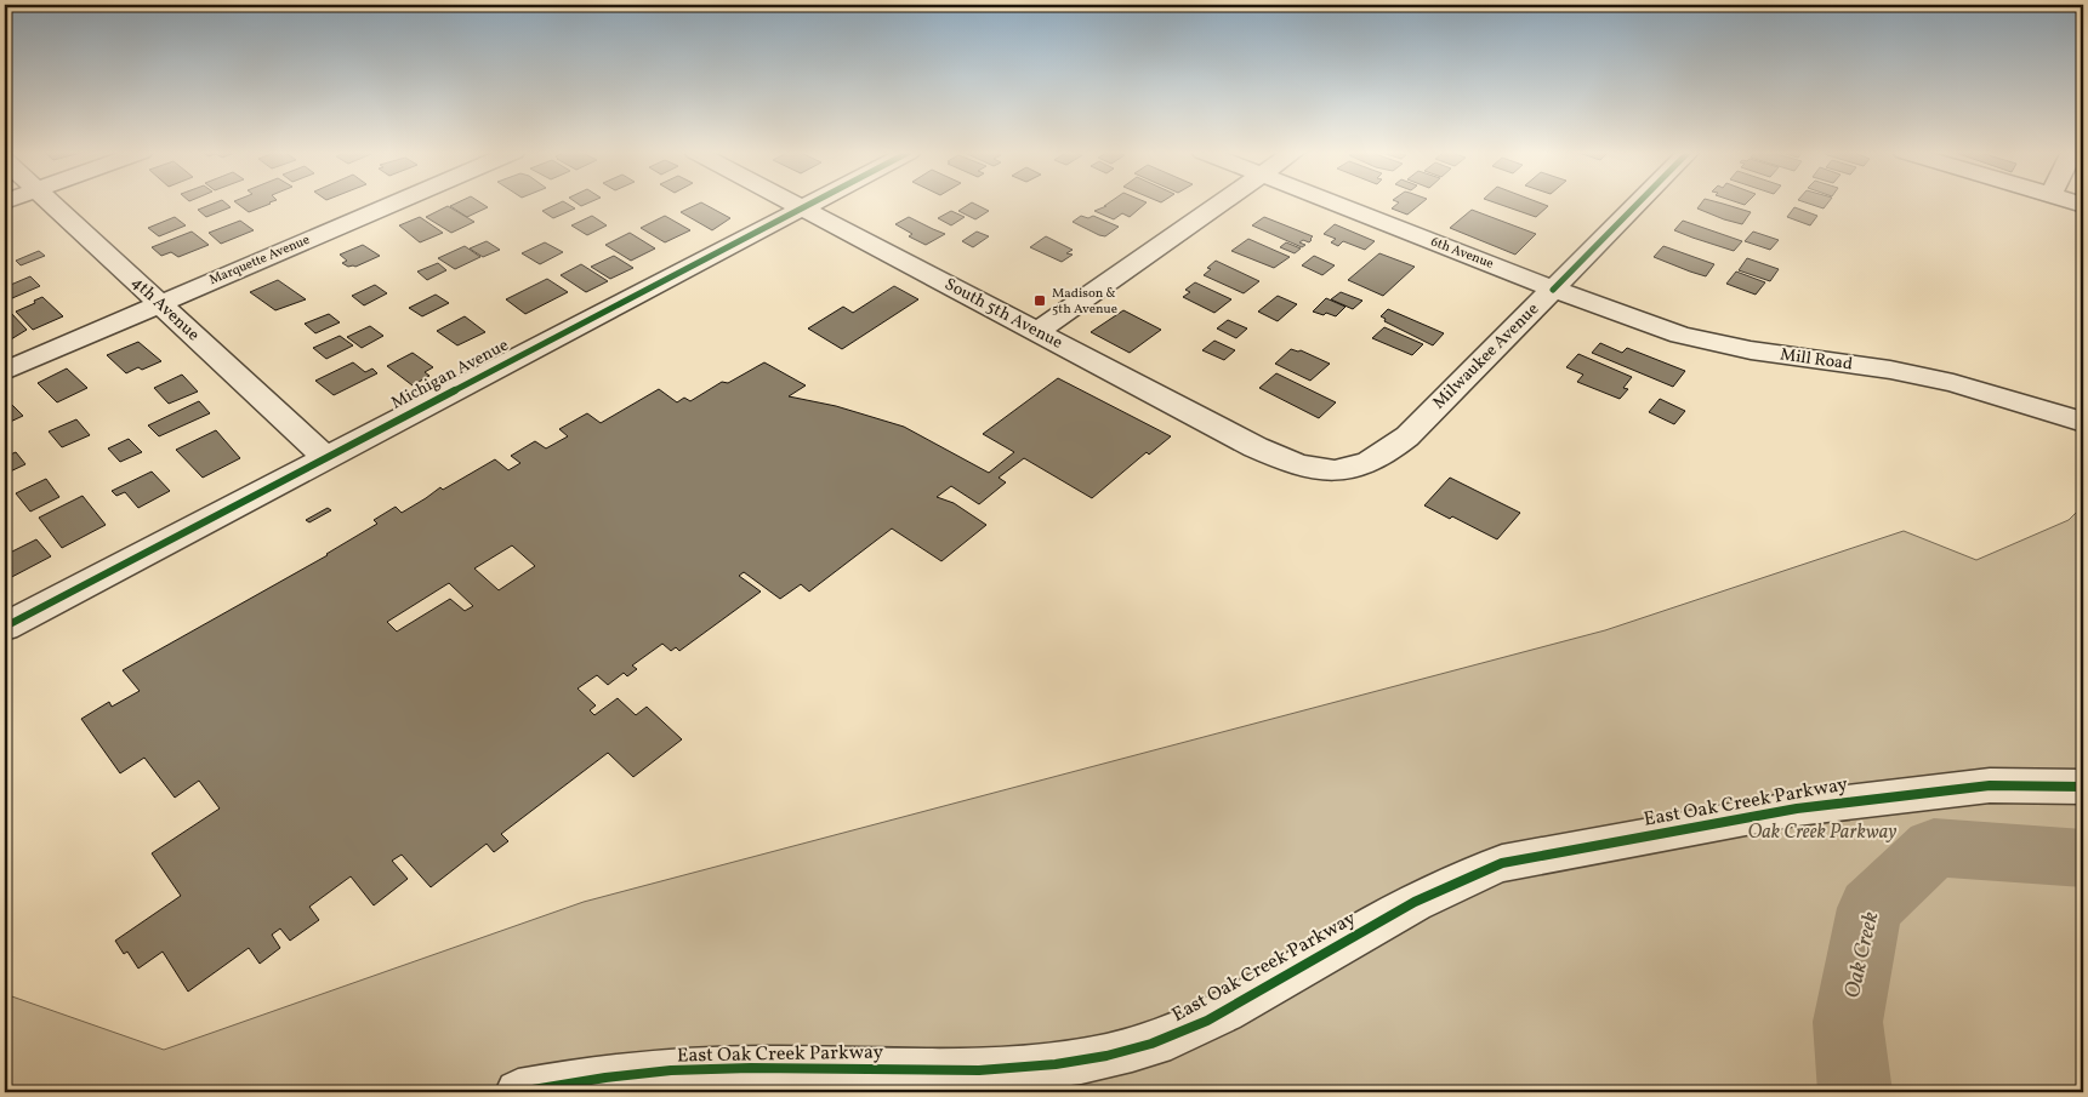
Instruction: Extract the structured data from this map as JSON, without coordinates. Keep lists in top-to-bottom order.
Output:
{
  "streets": {
    "street": [
      "6th Avenue",
      "Marquette Avenue",
      "4th Avenue",
      "South 5th Avenue",
      "Milwaukee Avenue",
      "Mill Road",
      "Michigan Avenue",
      "East Oak Creek Parkway"
    ]
  },
  "crossings": [
    ["6th Avenue", "Milwaukee Avenue"],
    ["6th Avenue", "Mill Road"],
    ["Marquette Avenue", "4th Avenue"],
    ["4th Avenue", "Michigan Avenue"],
    ["South 5th Avenue", "Milwaukee Avenue"],
    ["South 5th Avenue", "Michigan Avenue"],
    ["Milwaukee Avenue", "Mill Road"]
  ],
  "water": ["Oak Creek"],
  "parks": ["Oak Creek Parkway"],
  "places": {
    "transit": ["Madison & 5th Avenue"]
  }
}
